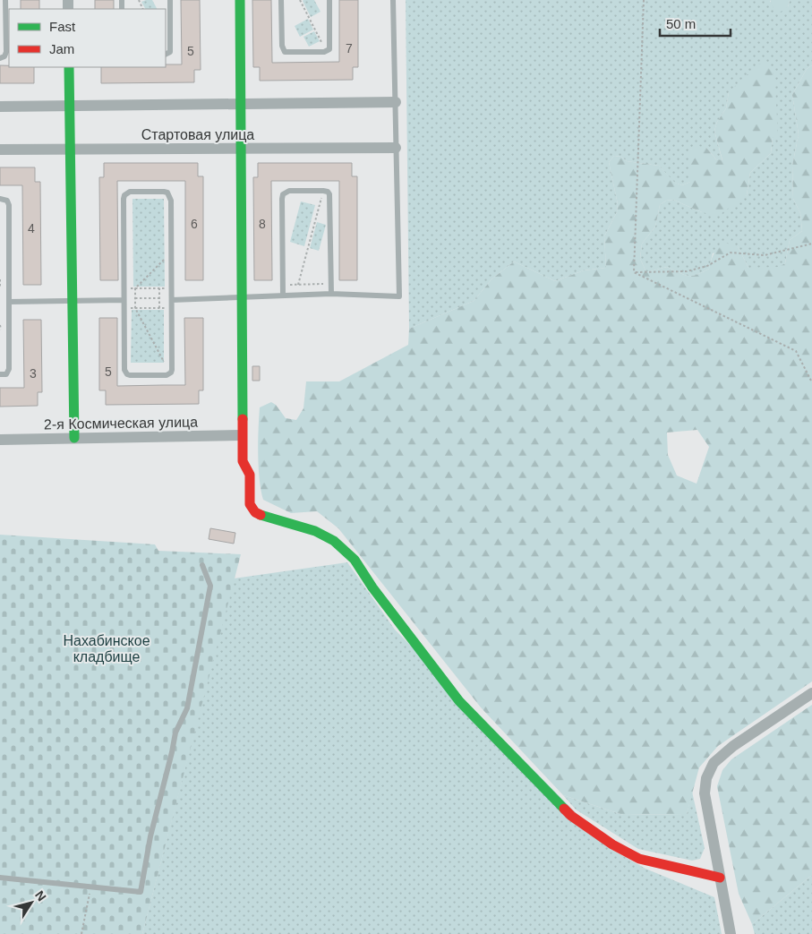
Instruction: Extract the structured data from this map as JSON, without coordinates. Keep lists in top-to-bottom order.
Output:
{
  "streets": {
    "street": ["Стартовая улица", "2-я Космическая улица"]
  },
  "parks": ["Нахабинское кладбище"],
  "house_numbers": [
    "7",
    "5",
    "6",
    "8",
    "4",
    "5",
    "3"
  ],
  "legend": ["Fast", "Jam"],
  "scale_bar": "50 m",
  "north": "top right"
}
